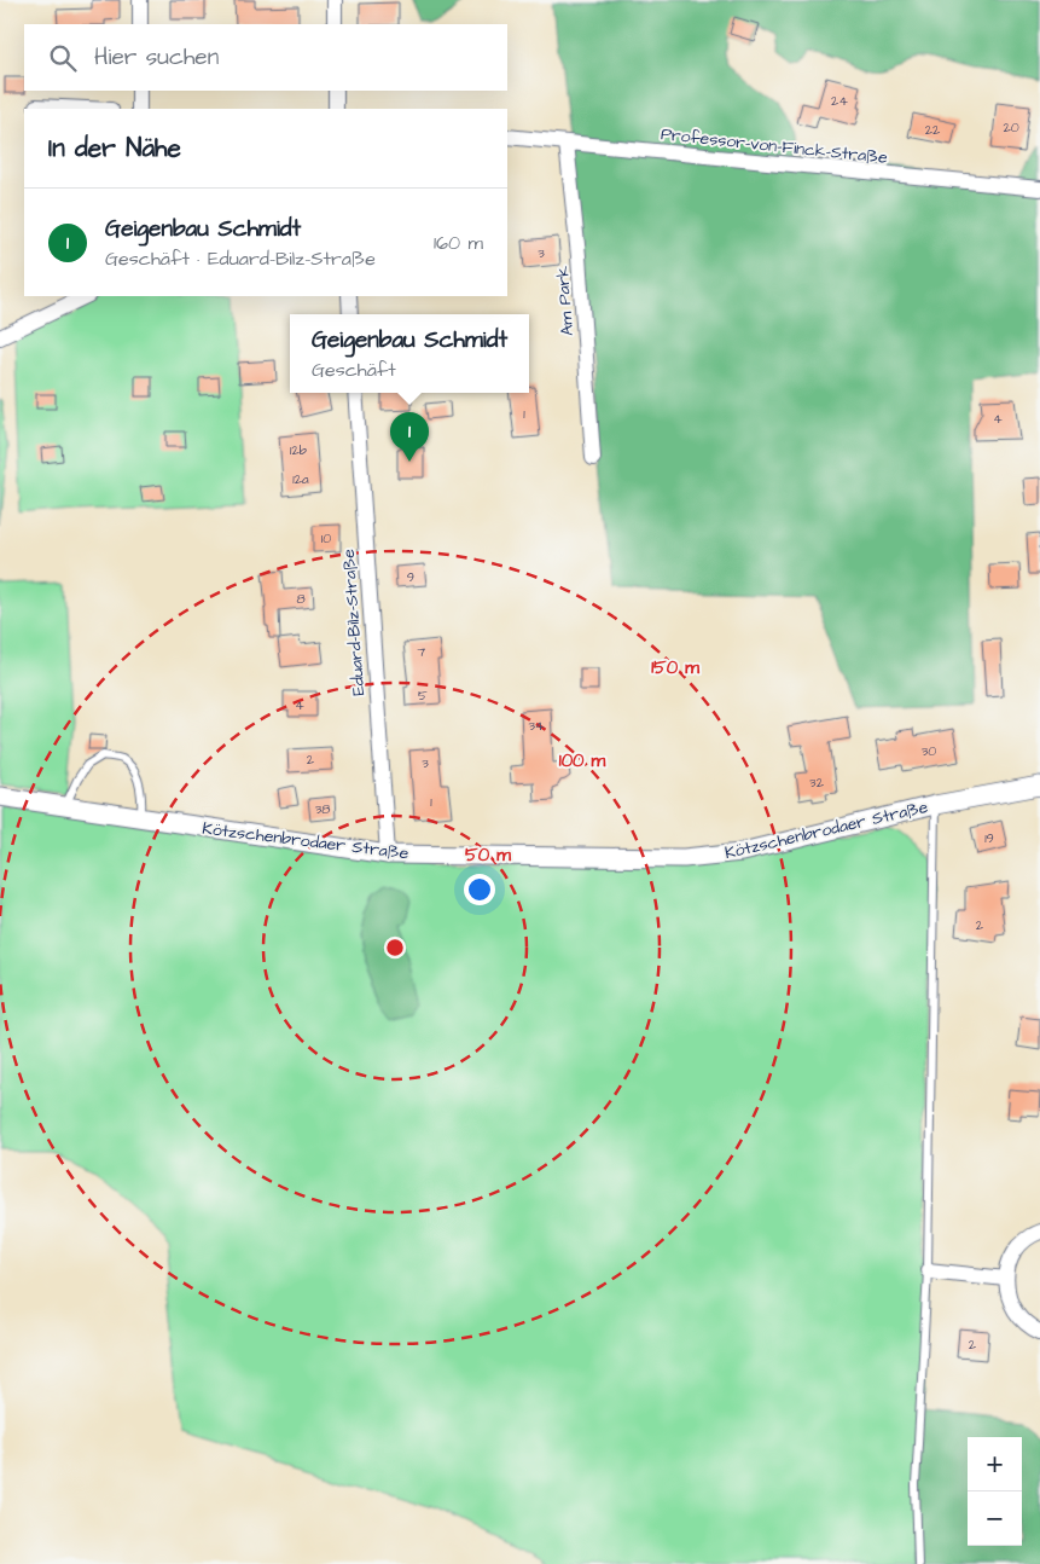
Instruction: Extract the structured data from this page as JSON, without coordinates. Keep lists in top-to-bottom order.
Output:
{
  "streets": {
    "street": [
      "Professor-von-Finck-Straße",
      "Am Park",
      "Eduard-Bilz-Straße",
      "Kötzschenbrodaer Straße"
    ]
  },
  "crossings": [
    ["Professor-von-Finck-Straße", "Am Park"],
    ["Eduard-Bilz-Straße", "Kötzschenbrodaer Straße"]
  ],
  "house_numbers": [
    "24",
    "20",
    "22",
    "3",
    "1",
    "4",
    "12b",
    "12a",
    "10",
    "9",
    "8",
    "7",
    "5",
    "4",
    "34",
    "30",
    "2",
    "3",
    "32",
    "1",
    "38",
    "19",
    "2",
    "2"
  ],
  "page": {
    "search": "Hier suchen",
    "heading": "In der Nähe",
    "list": [
      {
        "mark": "1",
        "name": "Geigenbau Schmidt",
        "note": "Geschäft · Eduard-Bilz-Straße",
        "value": "160 m"
      }
    ],
    "popup": ["Geigenbau Schmidt", "Geschäft"],
    "pins": "1",
    "map_buttons": ["+", "−"]
  },
  "rings": ["150 m", "100 m", "50 m"]
}
